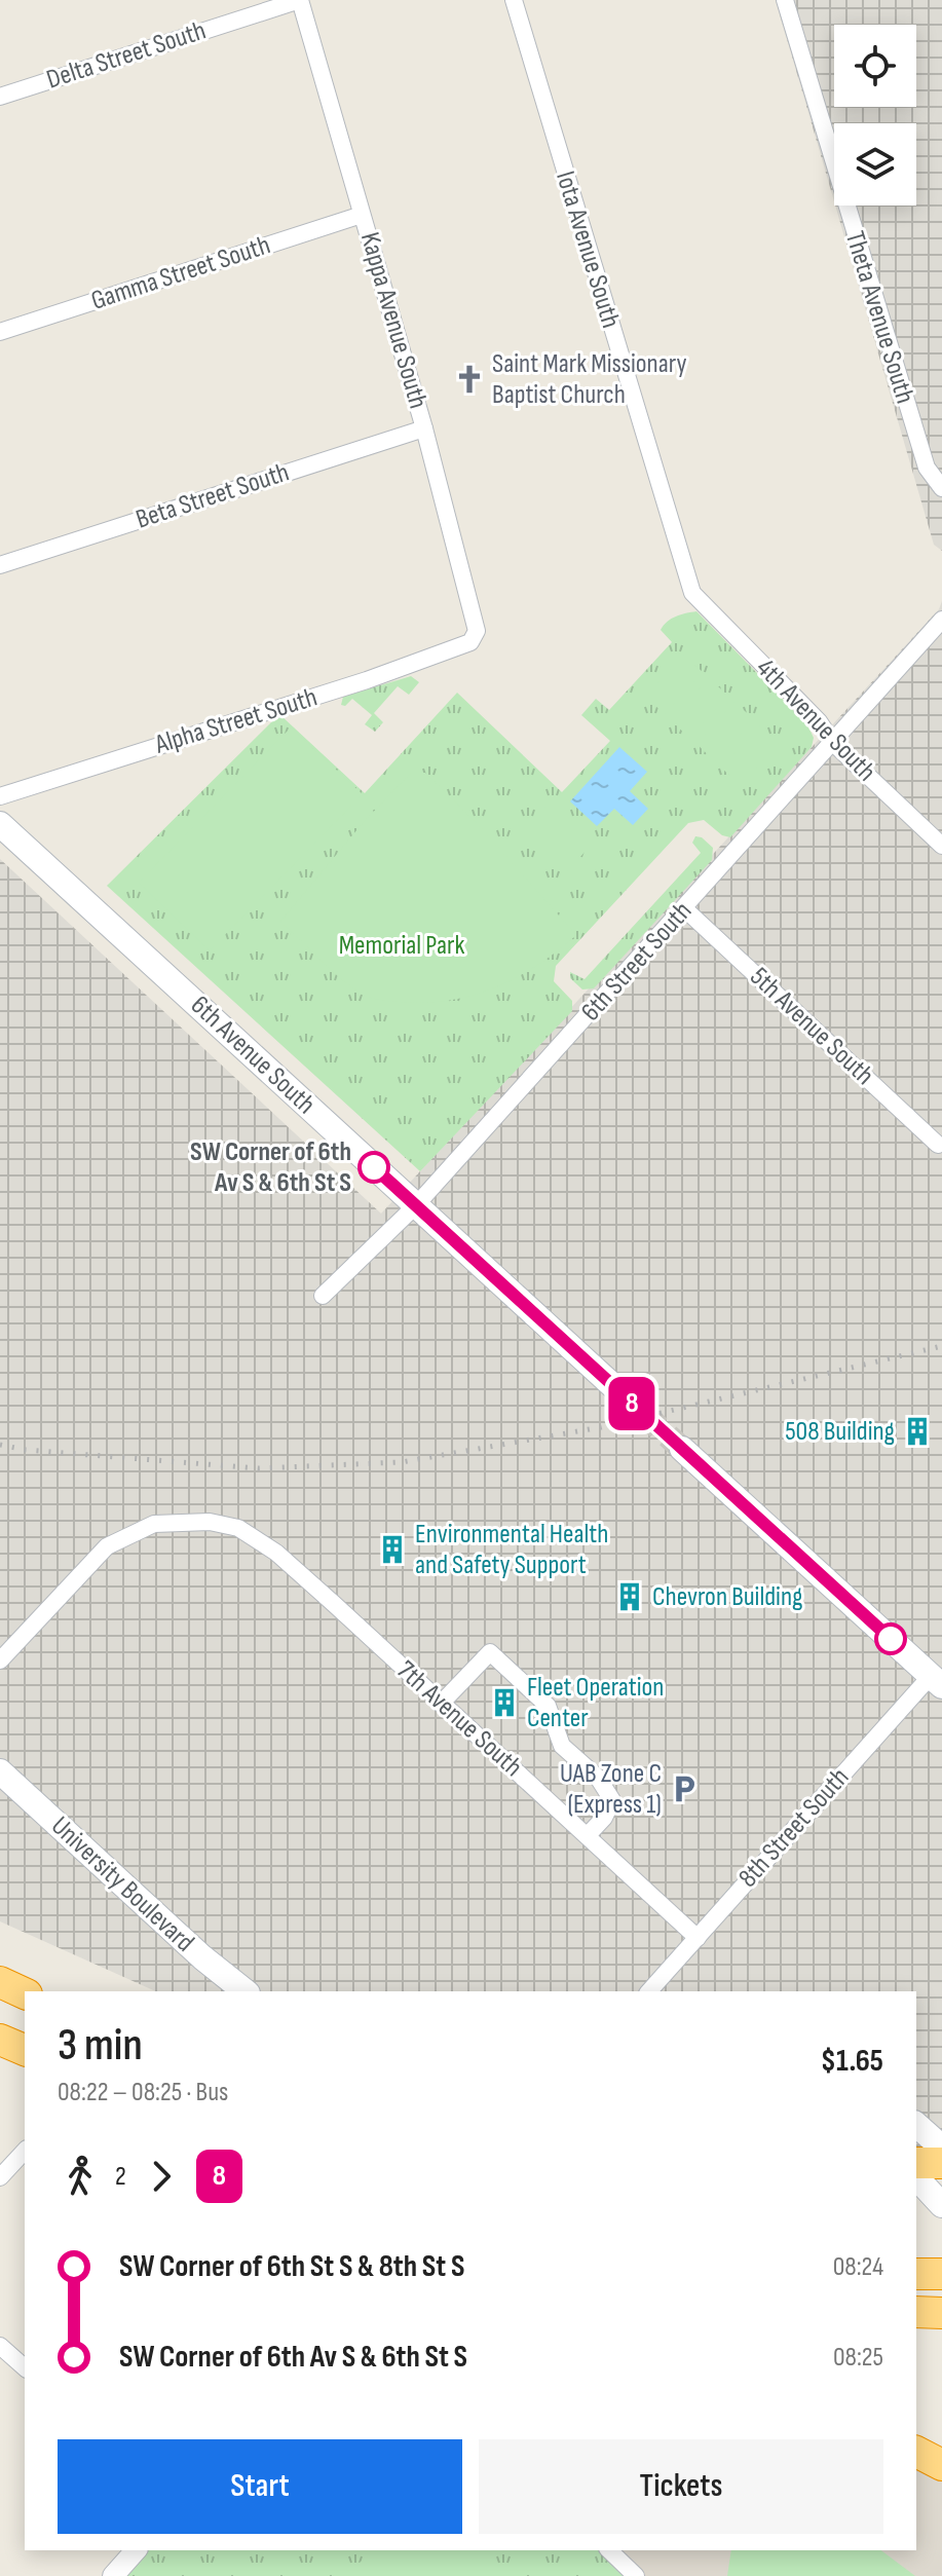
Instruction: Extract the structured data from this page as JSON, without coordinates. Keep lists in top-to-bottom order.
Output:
{
  "streets": {
    "main road": ["6th Avenue South", "University Boulevard"],
    "street": [
      "Delta Street South",
      "Iota Avenue South",
      "Gamma Street South",
      "Theta Avenue South",
      "Kappa Avenue South",
      "Beta Street South",
      "4th Avenue South",
      "Alpha Street South",
      "6th Street South",
      "5th Avenue South",
      "7th Avenue South",
      "8th Street South"
    ]
  },
  "crossings": [
    ["Delta Street South", "Kappa Avenue South"],
    ["Iota Avenue South", "4th Avenue South"],
    ["Gamma Street South", "Kappa Avenue South"],
    ["Kappa Avenue South", "Beta Street South"],
    ["Kappa Avenue South", "Alpha Street South"],
    ["4th Avenue South", "6th Street South"],
    ["6th Street South", "5th Avenue South"],
    ["6th Street South", "6th Avenue South"],
    ["7th Avenue South", "8th Street South"]
  ],
  "parks": ["Memorial Park"],
  "places": {
    "church": ["Saint Mark Missionary Baptist Church"],
    "other": ["SW Corner of 6th Av S & 6th St S"],
    "building": [
      "508 Building",
      "Environmental Health and Safety Support",
      "Chevron Building",
      "Fleet Operation Center"
    ],
    "parking": ["UAB Zone C (Express 1)"]
  },
  "lines": ["bus line 8"],
  "page": {
    "on_map": "8",
    "heading": ["3 min", "08:22 – 08:25 · Bus", "$1.65"],
    "legs": ["2", "8"],
    "list": [
      {
        "name": "SW Corner of 6th St S & 8th St S",
        "value": "08:24"
      },
      {
        "name": "SW Corner of 6th Av S & 6th St S",
        "value": "08:25"
      }
    ],
    "buttons": ["Start", "Tickets"]
  }
}
